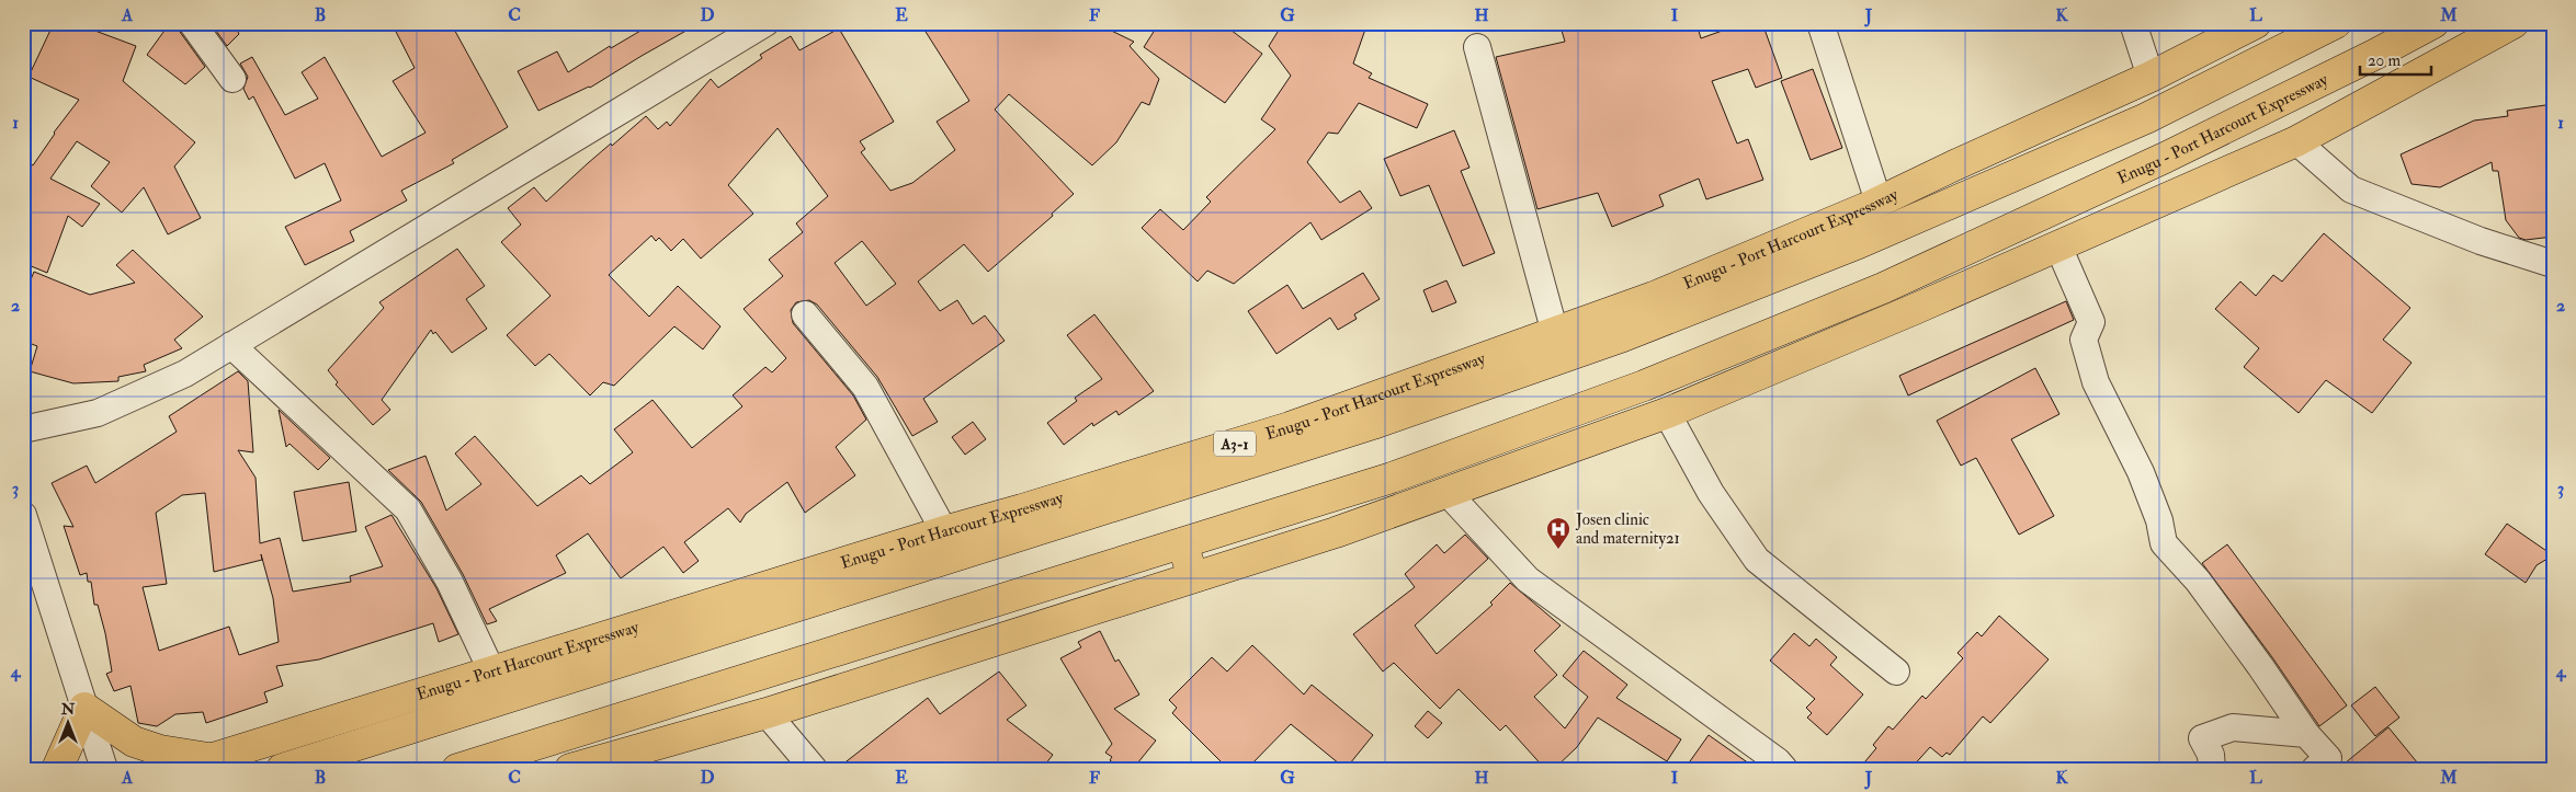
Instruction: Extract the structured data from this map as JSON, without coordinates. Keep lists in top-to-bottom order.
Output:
{
  "streets": {
    "main road": ["Enugu - Port Harcourt Expressway", "A3-1"]
  },
  "places": {
    "hospital": ["Josen clinic and maternity21"]
  },
  "scale_bar": "20 m",
  "north": "top",
  "grid": {
    "columns": [
      "A",
      "B",
      "C",
      "D",
      "E",
      "F",
      "G",
      "H",
      "I",
      "J",
      "K",
      "L",
      "M"
    ],
    "rows": [
      "1",
      "2",
      "3",
      "4"
    ]
  }
}
